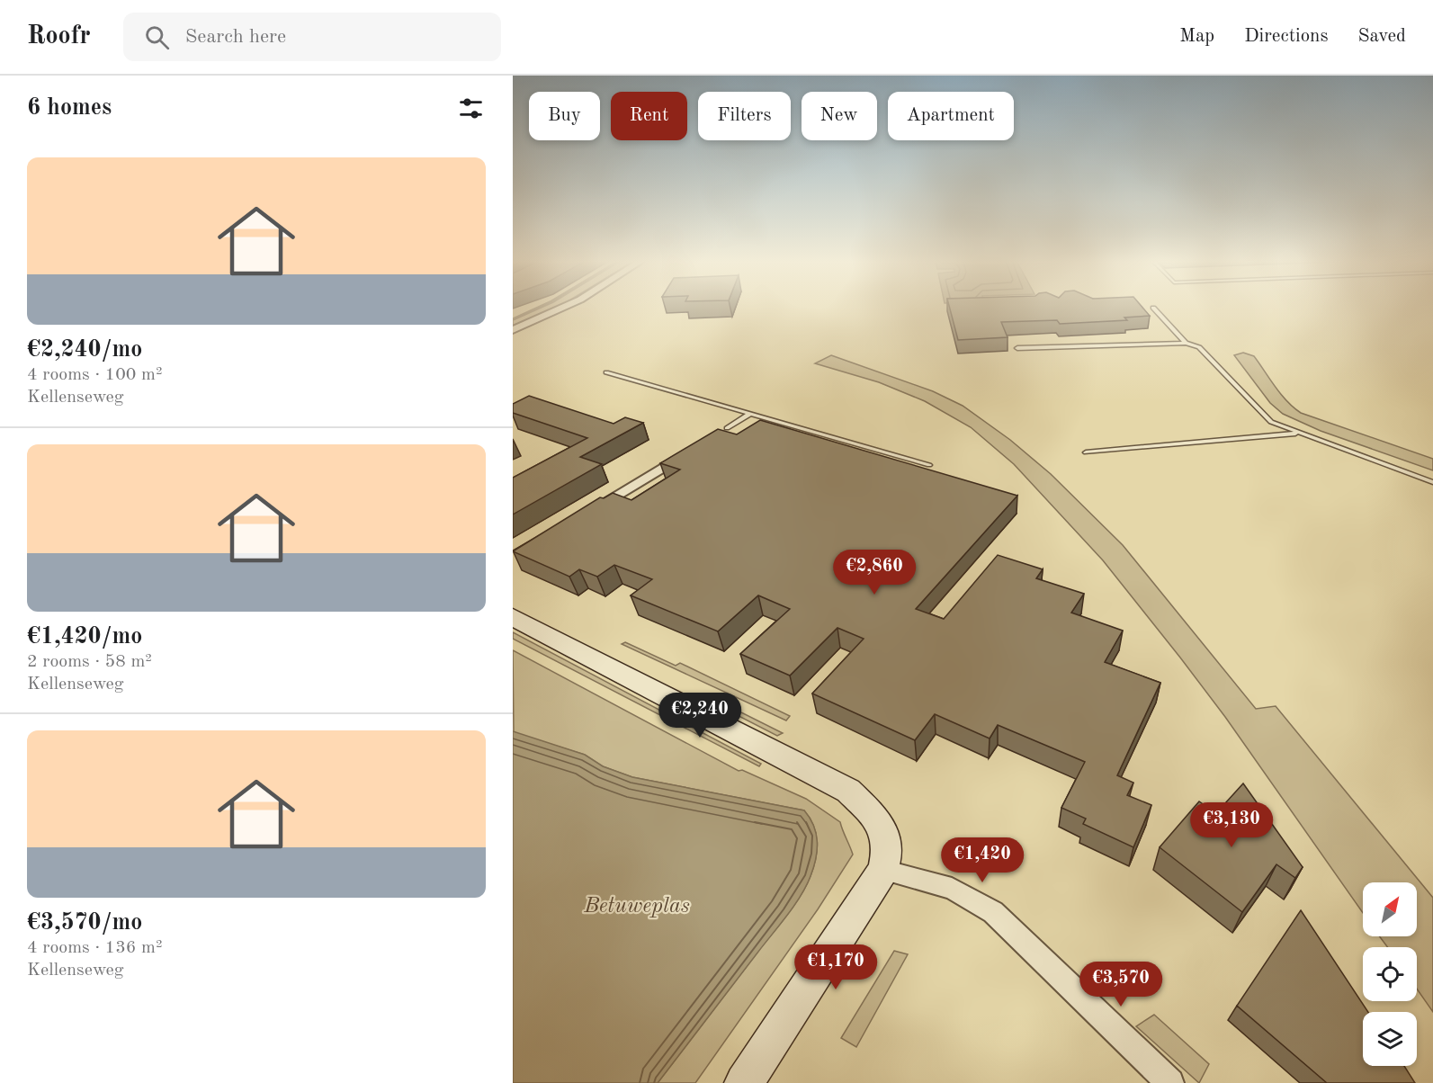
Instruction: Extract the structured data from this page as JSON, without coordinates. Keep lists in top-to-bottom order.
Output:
{
  "water": ["Betuweplas"],
  "north": "top right",
  "page": {
    "header": "Roofr",
    "search": "Search here",
    "nav": ["Map", "Directions", "Saved"],
    "heading": "6 homes",
    "chip": [
      "Buy",
      "Rent",
      "Filters",
      "New",
      "Apartment"
    ],
    "list": [
      {
        "name": "€2,240/mo",
        "note": "4 rooms · 100 m² · Kellenseweg"
      },
      {
        "name": "€1,420/mo",
        "note": "2 rooms · 58 m² · Kellenseweg"
      },
      {
        "name": "€3,570/mo",
        "note": "4 rooms · 136 m² · Kellenseweg"
      }
    ],
    "price": [
      "€2,860",
      "€2,240",
      "€3,130",
      "€1,420",
      "€1,170",
      "€3,570"
    ]
  }
}
